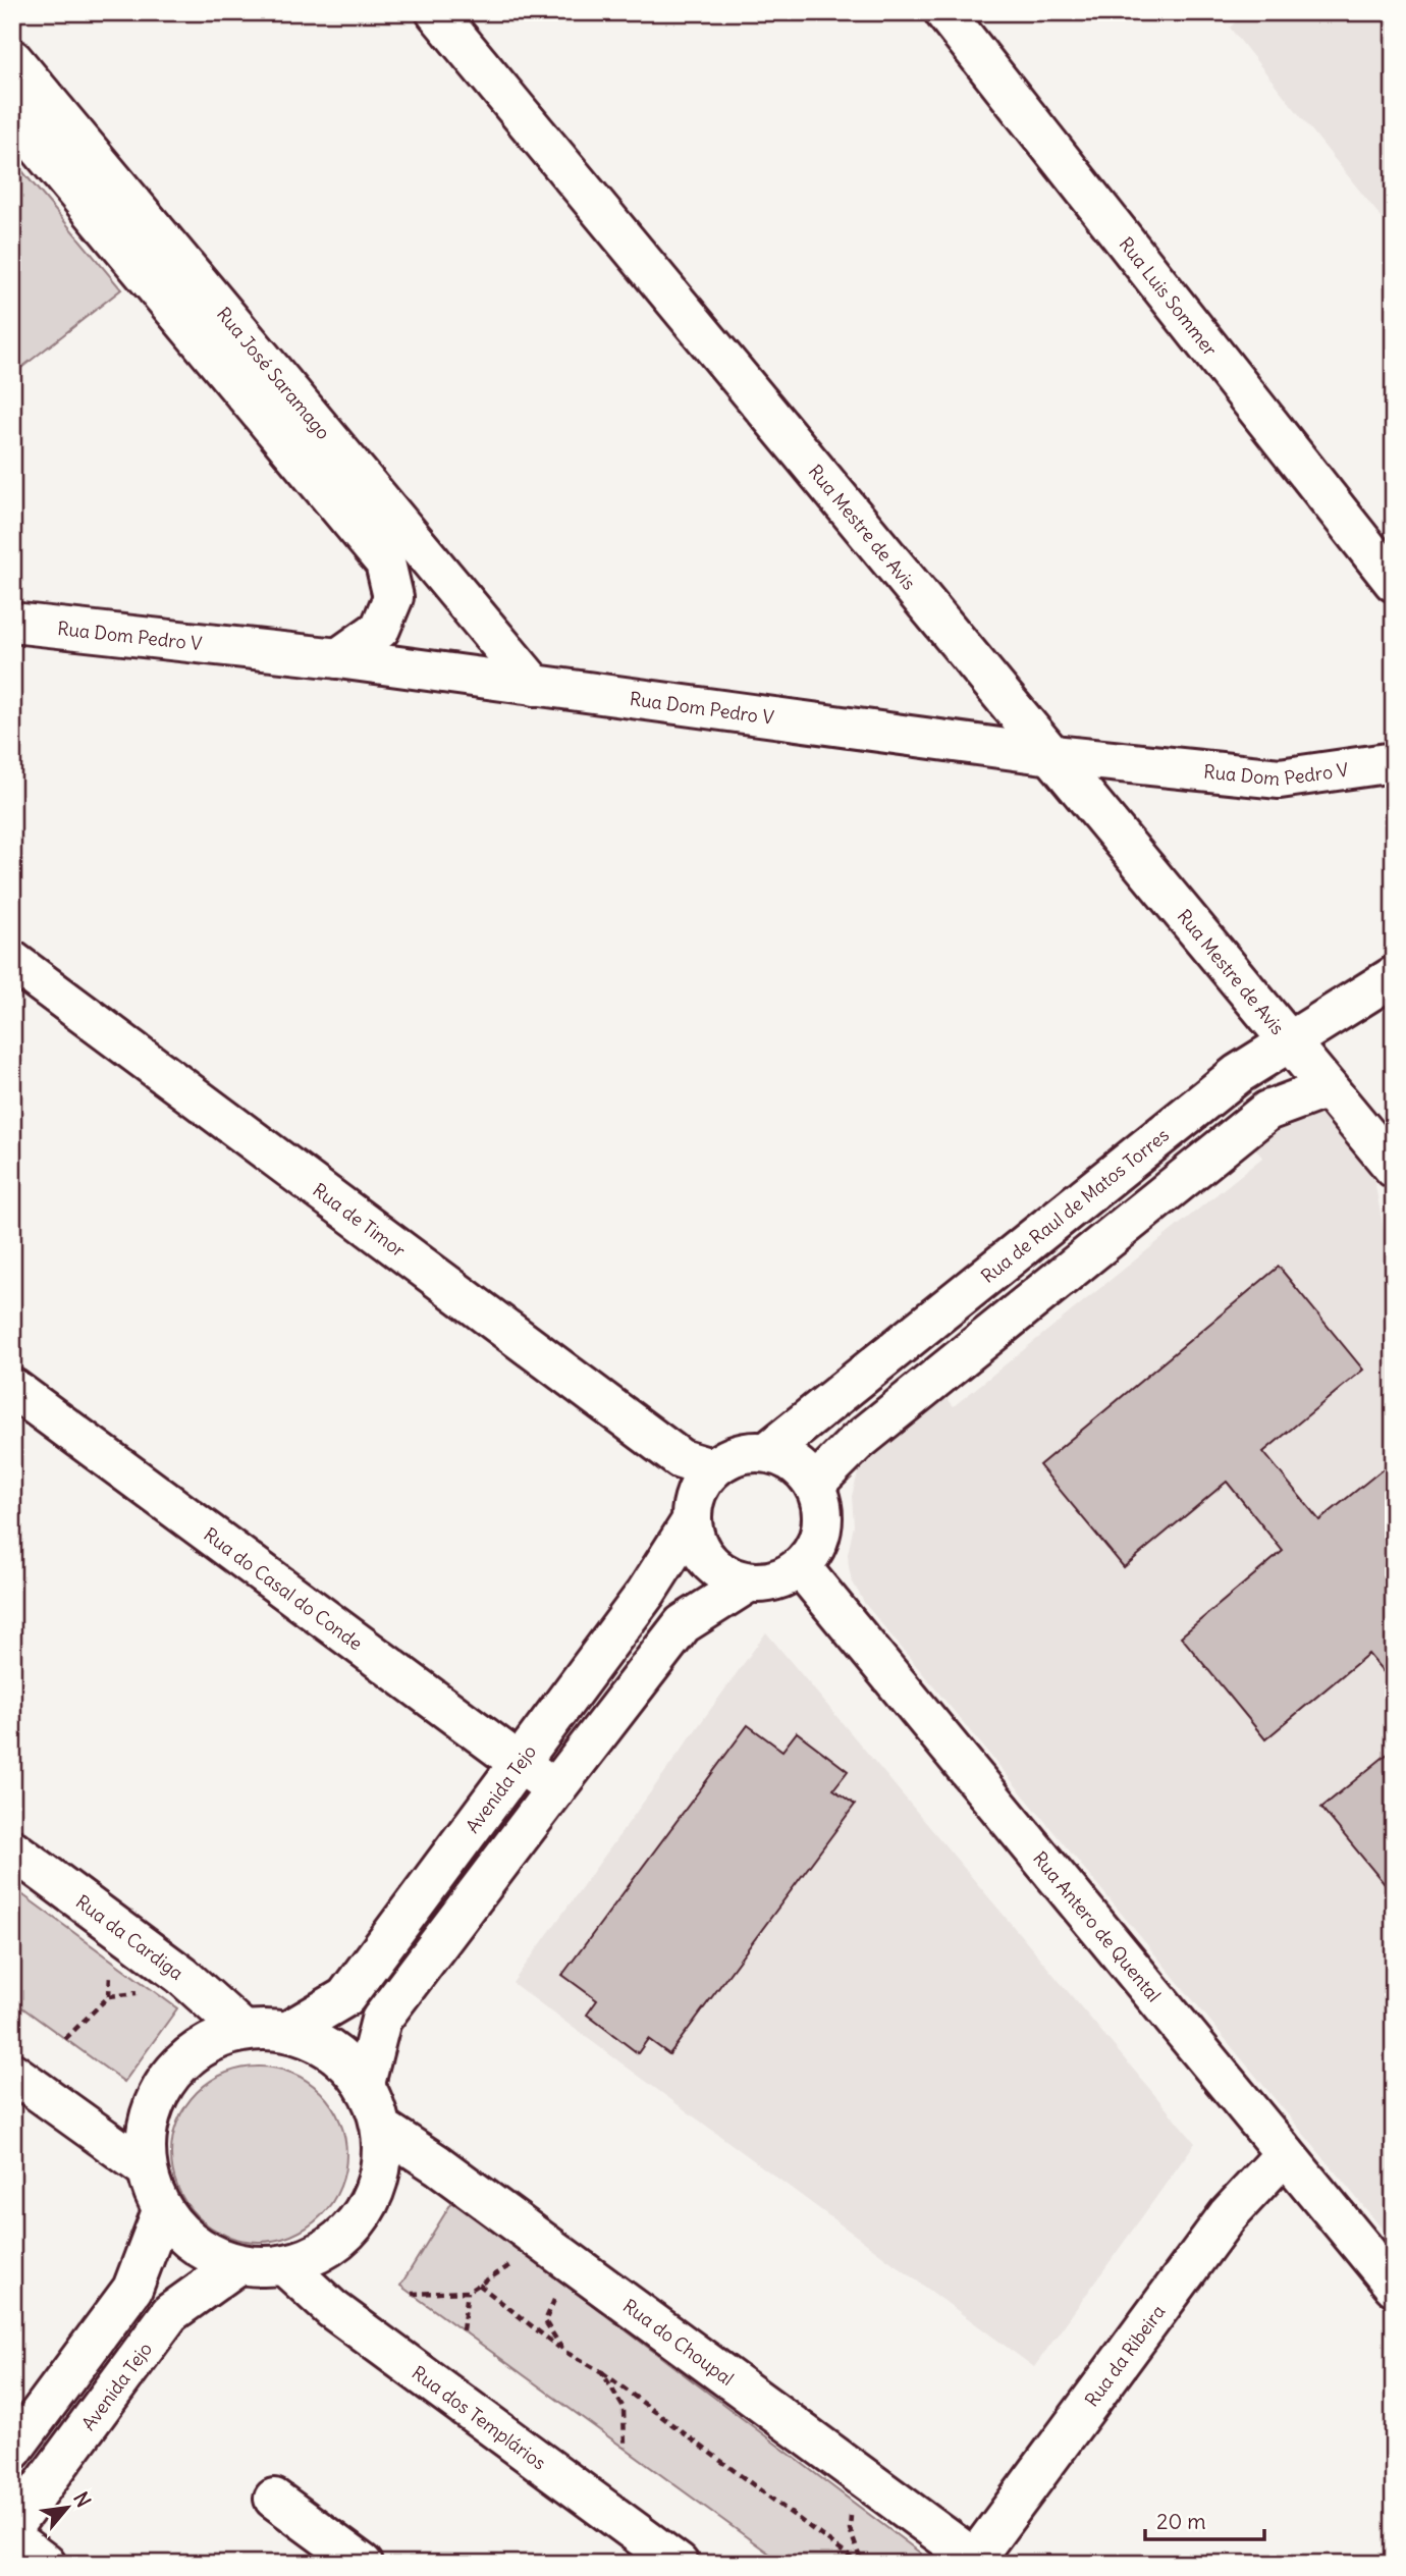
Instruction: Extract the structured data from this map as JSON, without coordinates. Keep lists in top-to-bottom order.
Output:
{
  "streets": {
    "street": [
      "Rua Luis Sommer",
      "Rua José Saramago",
      "Rua Mestre de Avis",
      "Rua Dom Pedro V",
      "Rua de Raul de Matos Torres",
      "Rua de Timor",
      "Rua do Casal do Conde",
      "Avenida Tejo",
      "Rua Antero de Quental",
      "Rua da Cardiga",
      "Rua do Choupal",
      "Rua da Ribeira",
      "Rua dos Templários"
    ]
  },
  "crossings": [
    ["Rua José Saramago", "Rua Dom Pedro V"],
    ["Rua Mestre de Avis", "Rua Dom Pedro V"],
    ["Rua Mestre de Avis", "Rua de Raul de Matos Torres"],
    ["Rua de Raul de Matos Torres", "Rua de Timor"],
    ["Rua de Raul de Matos Torres", "Avenida Tejo"],
    ["Rua de Raul de Matos Torres", "Rua Antero de Quental"],
    ["Rua de Timor", "Avenida Tejo"],
    ["Rua de Timor", "Rua Antero de Quental"],
    ["Rua do Casal do Conde", "Avenida Tejo"],
    ["Avenida Tejo", "Rua Antero de Quental"],
    ["Avenida Tejo", "Rua da Cardiga"],
    ["Avenida Tejo", "Rua do Choupal"],
    ["Avenida Tejo", "Rua dos Templários"],
    ["Rua Antero de Quental", "Rua da Ribeira"],
    ["Rua da Cardiga", "Rua do Choupal"],
    ["Rua da Cardiga", "Rua dos Templários"],
    ["Rua do Choupal", "Rua da Ribeira"],
    ["Rua do Choupal", "Rua dos Templários"]
  ],
  "scale_bar": "20 m",
  "north": "top right"
}
